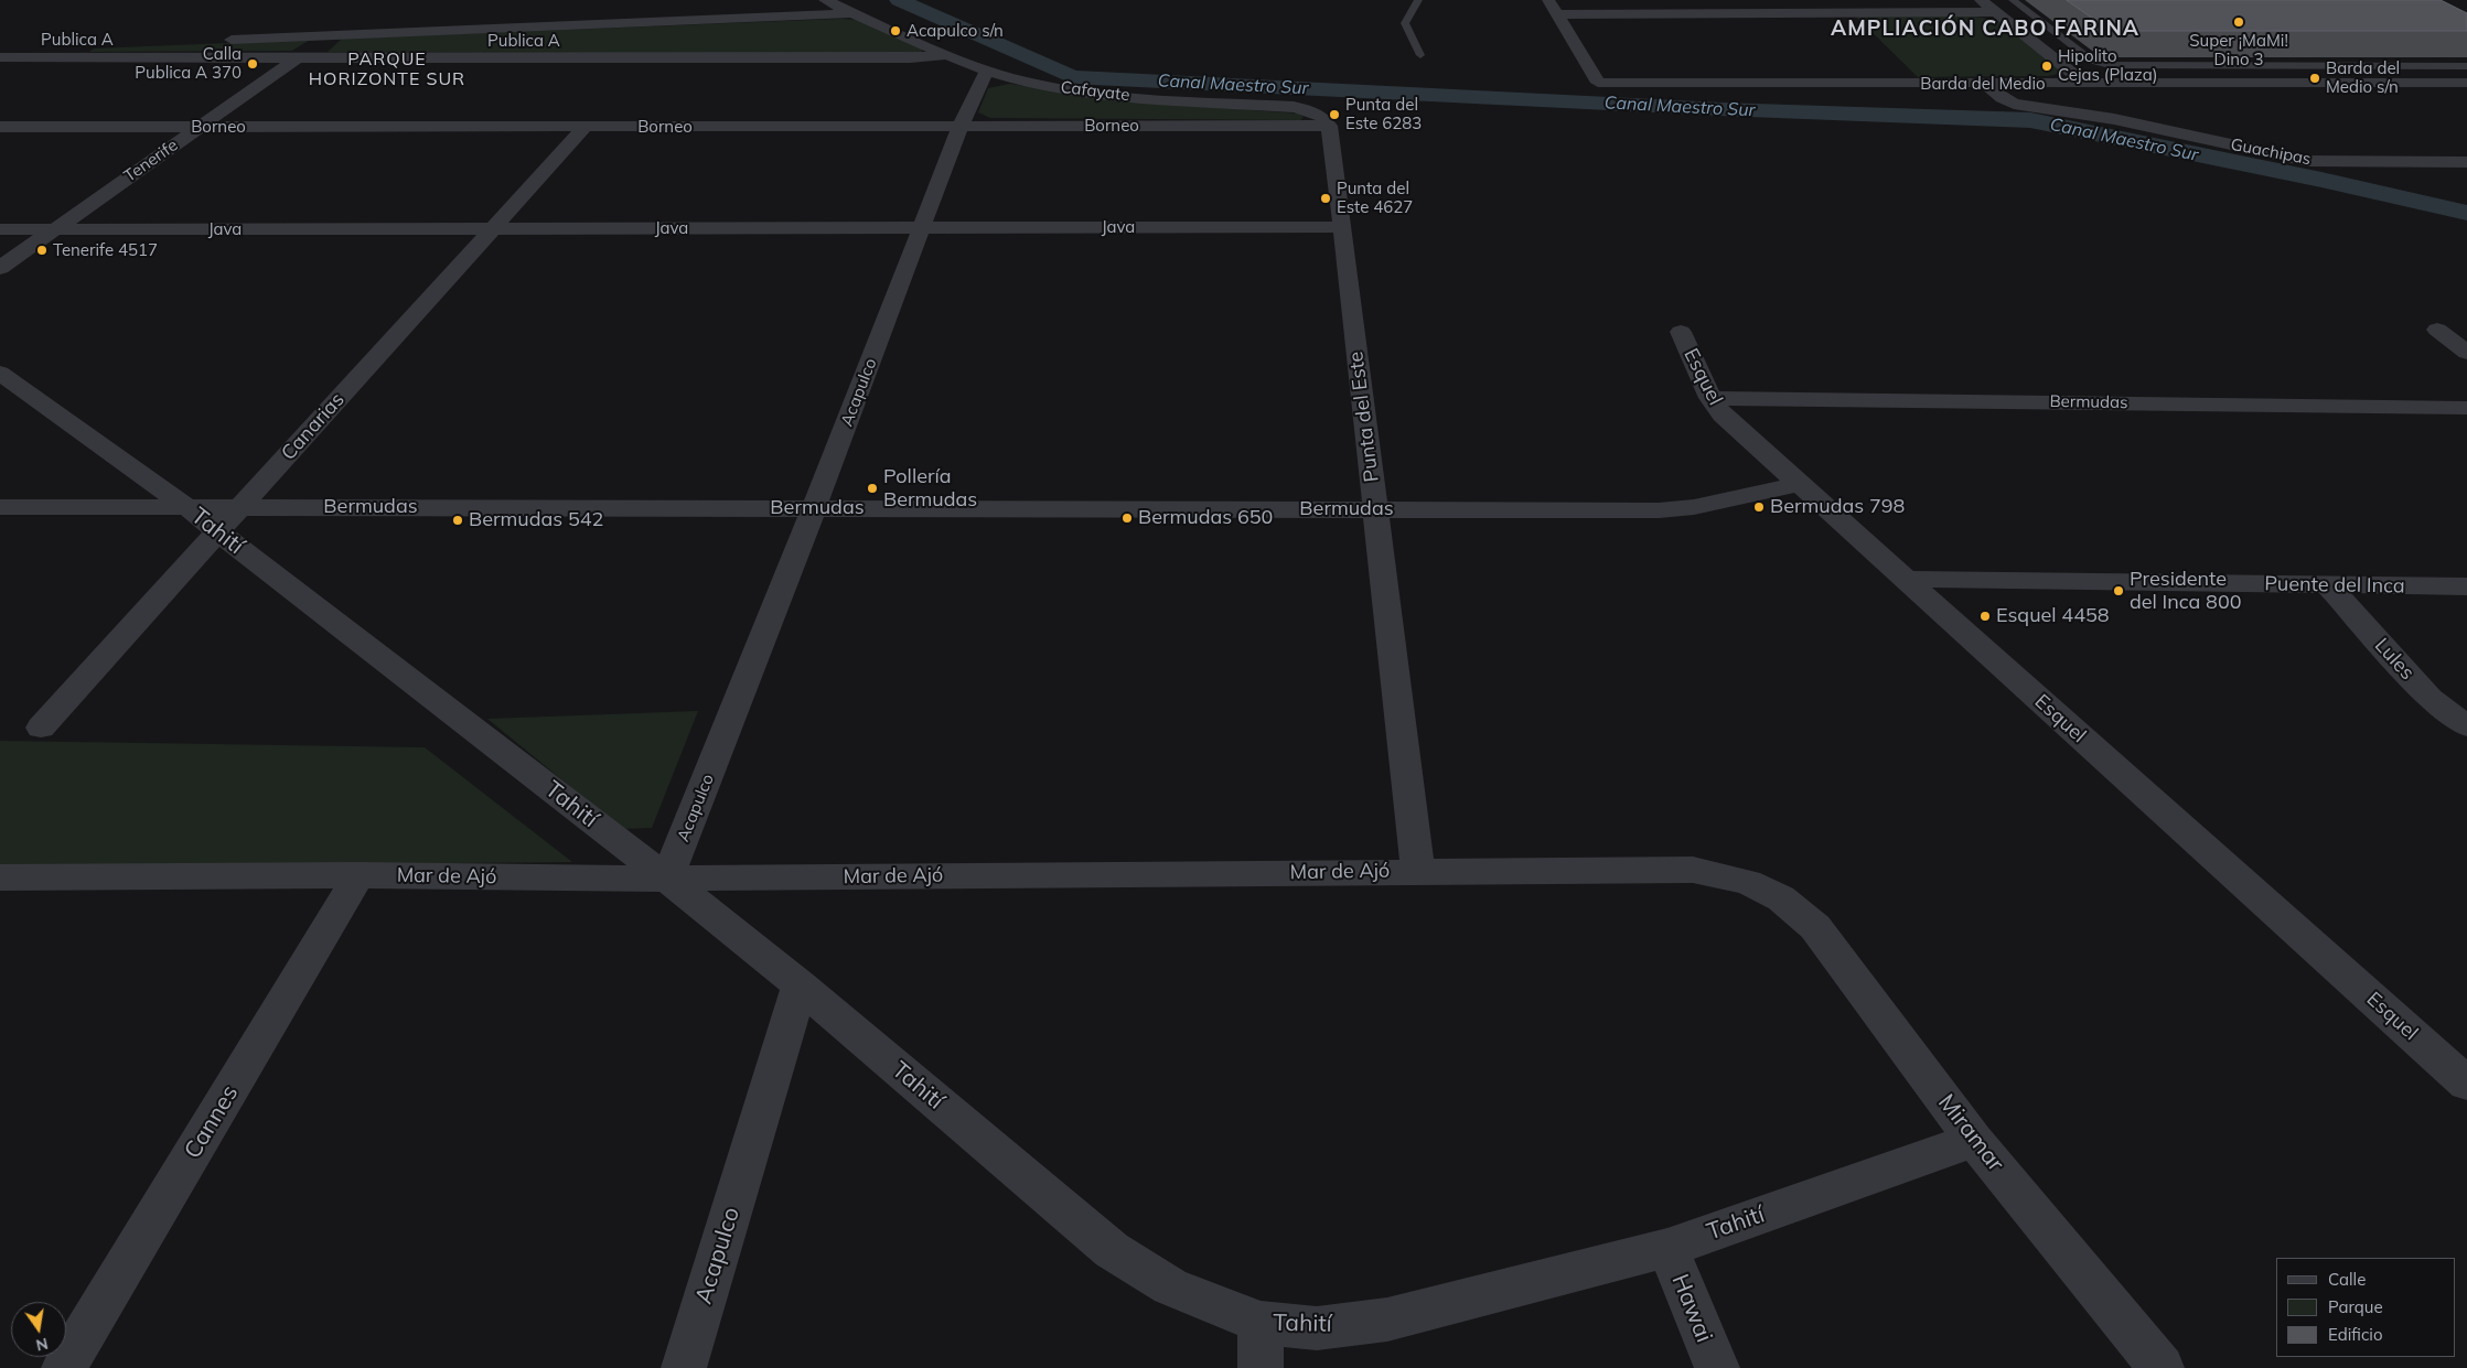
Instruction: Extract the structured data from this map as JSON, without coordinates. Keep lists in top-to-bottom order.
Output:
{
  "streets": {
    "street": [
      "Publica A",
      "Barda del Medio",
      "Cafayate",
      "Borneo",
      "Guachipas",
      "Tenerife",
      "Java",
      "Esquel",
      "Acapulco",
      "Bermudas",
      "Punta del Este",
      "Canarias",
      "Tahití",
      "Puente del Inca",
      "Lules",
      "Mar de Ajó",
      "Cannes",
      "Miramar",
      "Hawai"
    ]
  },
  "crossings": [
    ["Publica A", "Tenerife"],
    ["Barda del Medio", "Guachipas"],
    ["Cafayate", "Borneo"],
    ["Cafayate", "Acapulco"],
    ["Cafayate", "Punta del Este"],
    ["Borneo", "Tenerife"],
    ["Borneo", "Acapulco"],
    ["Borneo", "Punta del Este"],
    ["Borneo", "Canarias"],
    ["Tenerife", "Java"],
    ["Java", "Acapulco"],
    ["Java", "Punta del Este"],
    ["Java", "Canarias"],
    ["Esquel", "Bermudas"],
    ["Esquel", "Puente del Inca"],
    ["Acapulco", "Bermudas"],
    ["Acapulco", "Tahití"],
    ["Acapulco", "Mar de Ajó"],
    ["Bermudas", "Punta del Este"],
    ["Bermudas", "Canarias"],
    ["Bermudas", "Tahití"],
    ["Punta del Este", "Mar de Ajó"],
    ["Canarias", "Tahití"],
    ["Tahití", "Mar de Ajó"],
    ["Tahití", "Miramar"],
    ["Tahití", "Hawai"],
    ["Puente del Inca", "Lules"],
    ["Mar de Ajó", "Cannes"],
    ["Mar de Ajó", "Miramar"]
  ],
  "districts": ["AMPLIACIÓN CABO FARINA", "PARQUE HORIZONTE SUR"],
  "water": ["Canal Maestro Sur"],
  "places": [
    "Super ¡MaMi! Dino 3",
    "Acapulco s/n",
    "Calla Publica A 370",
    "Hipolito Cejas (Plaza)",
    "Barda del Medio s/n",
    "Punta del Este 6283",
    "Punta del Este 4627",
    "Tenerife 4517",
    "Pollería Bermudas",
    "Bermudas 798",
    "Bermudas 650",
    "Bermudas 542",
    "Presidente del Inca 800",
    "Esquel 4458"
  ],
  "legend": ["Calle", "Parque", "Edificio"],
  "north": "bottom"
}
